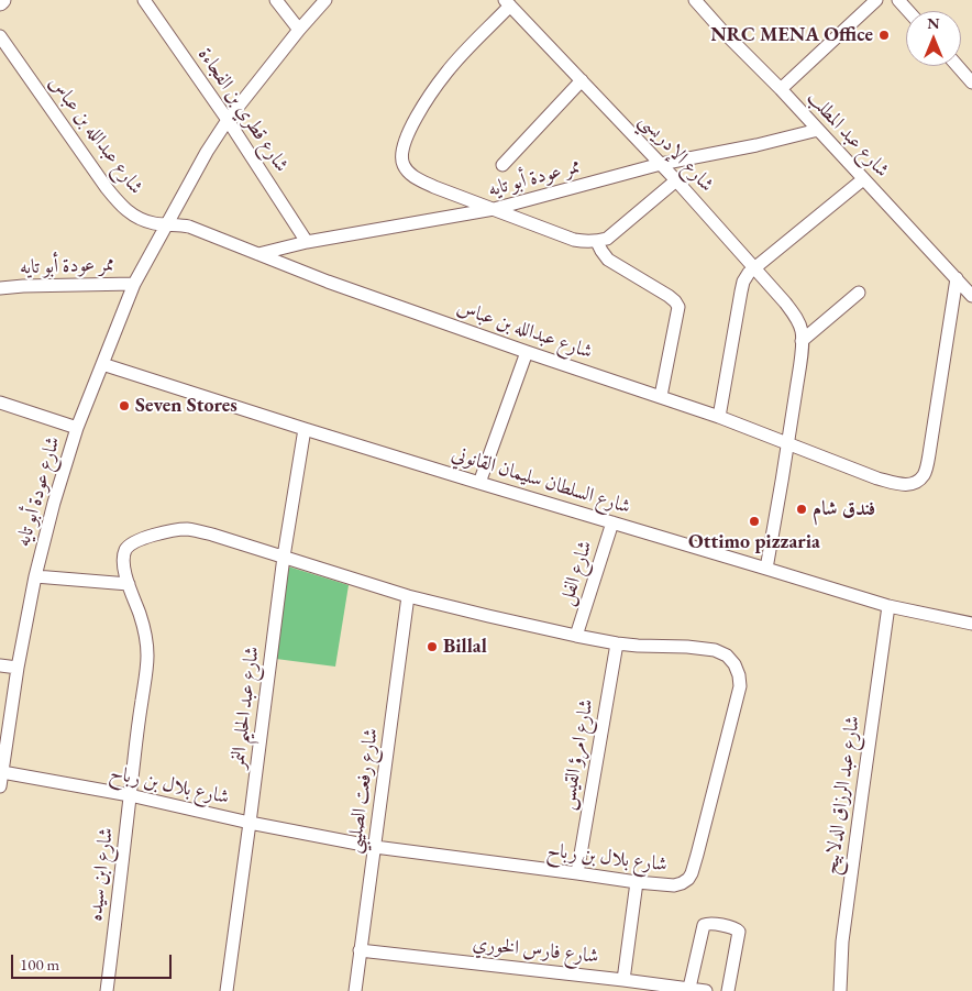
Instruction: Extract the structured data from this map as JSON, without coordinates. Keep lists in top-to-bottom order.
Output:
{
  "streets": {
    "street": [
      "شارع قطري بن الفجاءة",
      "شارع عبد المطلب",
      "شارع عبدالله بن عباس",
      "شارع الإدريسي",
      "ممر عودة أبو تايه",
      "شارع السلطان سليمان القانوني",
      "شارع عودة أبو تايه",
      "شارع الفل",
      "شارع عبد الحليم النمر",
      "شارع امرؤ القيس",
      "شارع بلال بن رباح",
      "شارع رفعت الصليبي",
      "شارع عبد الرزاق الدلابيح",
      "شارع ابن سيده",
      "شارع فارس الخوري"
    ]
  },
  "crossings": [
    ["شارع قطري بن الفجاءة", "ممر عودة أبو تايه"],
    ["شارع عبد المطلب", "شارع عبدالله بن عباس"],
    ["شارع عبد المطلب", "ممر عودة أبو تايه"],
    ["شارع عبدالله بن عباس", "شارع الإدريسي"],
    ["شارع عبدالله بن عباس", "ممر عودة أبو تايه"],
    ["شارع عبدالله بن عباس", "شارع عودة أبو تايه"],
    ["شارع الإدريسي", "ممر عودة أبو تايه"],
    ["شارع الإدريسي", "شارع السلطان سليمان القانوني"],
    ["ممر عودة أبو تايه", "شارع عودة أبو تايه"],
    ["شارع السلطان سليمان القانوني", "شارع عودة أبو تايه"],
    ["شارع السلطان سليمان القانوني", "شارع الفل"],
    ["شارع السلطان سليمان القانوني", "شارع عبد الحليم النمر"],
    ["شارع السلطان سليمان القانوني", "شارع عبد الرزاق الدلابيح"],
    ["شارع عودة أبو تايه", "شارع بلال بن رباح"],
    ["شارع الفل", "شارع بلال بن رباح"],
    ["شارع عبد الحليم النمر", "شارع بلال بن رباح"],
    ["شارع امرؤ القيس", "شارع بلال بن رباح"],
    ["شارع بلال بن رباح", "شارع رفعت الصليبي"],
    ["شارع بلال بن رباح", "شارع ابن سيده"],
    ["شارع رفعت الصليبي", "شارع فارس الخوري"]
  ],
  "places": [
    "NRC MENA Office",
    "Seven Stores",
    "فندق شام",
    "Ottimo pizzaria",
    "Billal"
  ],
  "scale_bar": "100 m",
  "north": "top"
}
